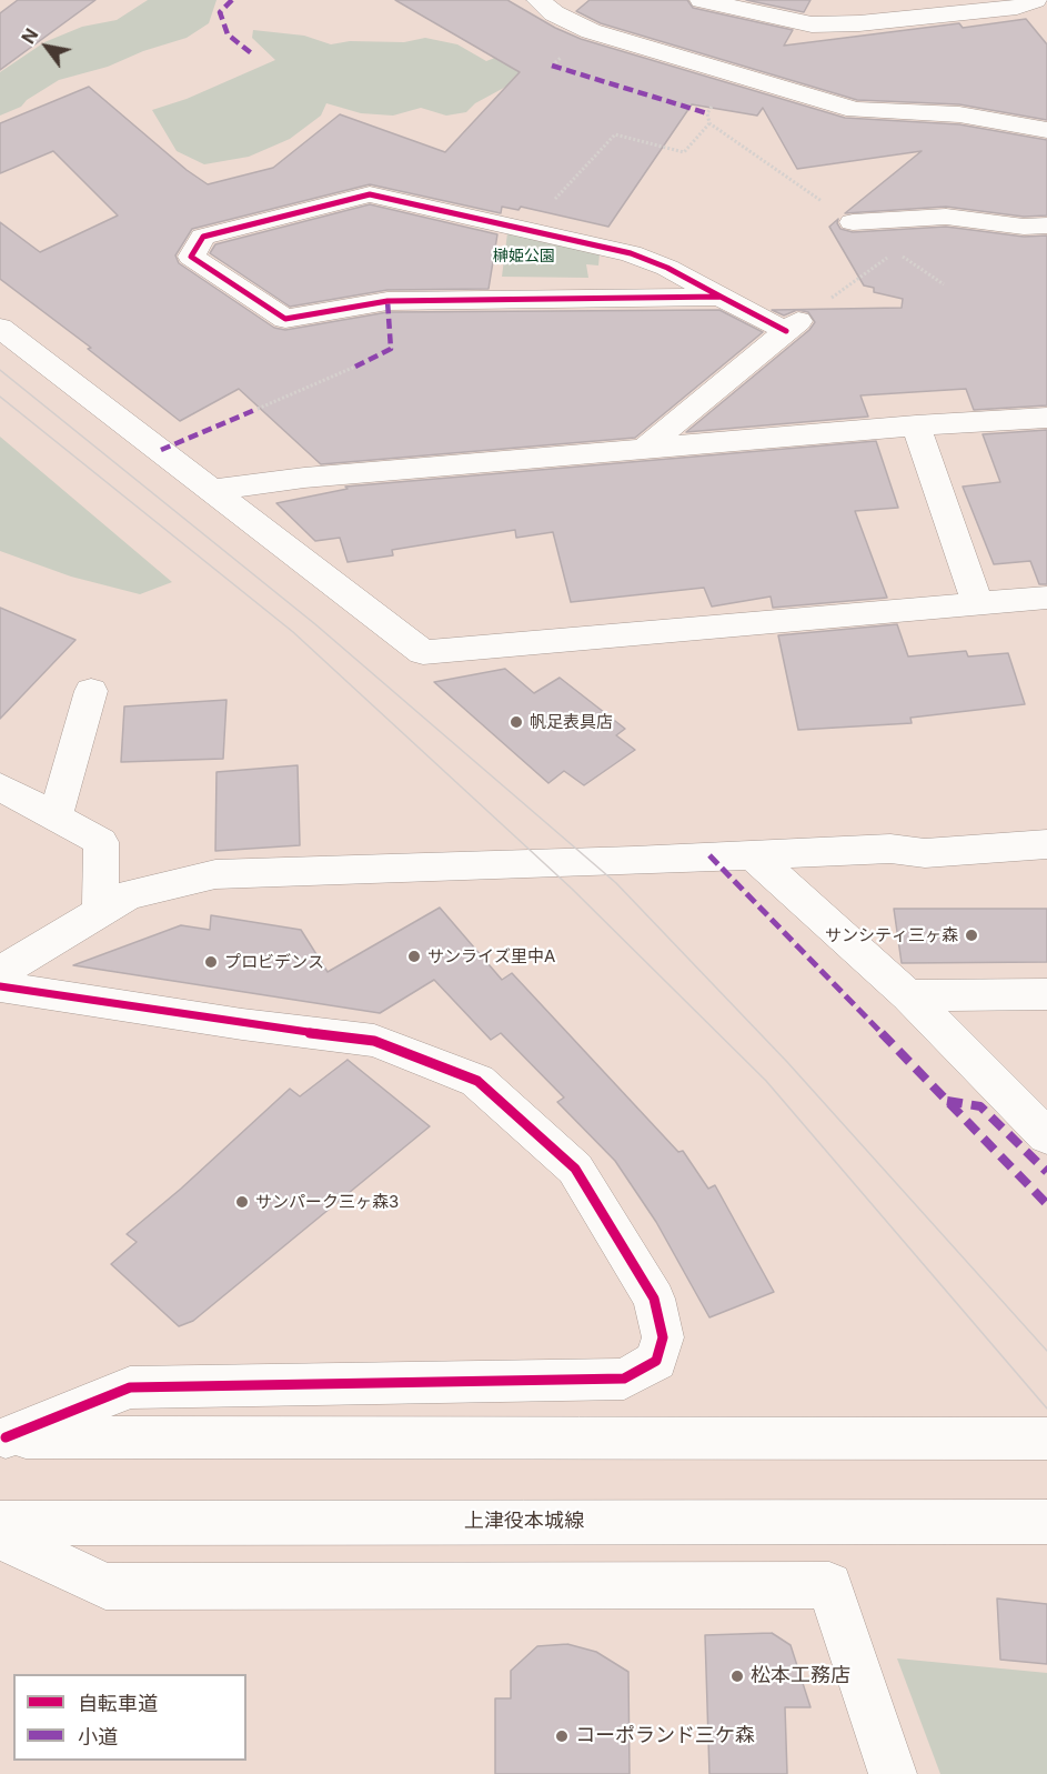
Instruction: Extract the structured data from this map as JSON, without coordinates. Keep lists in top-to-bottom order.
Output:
{
  "streets": {
    "street": ["上津役本城線"]
  },
  "parks": ["榊姫公園"],
  "places": [
    "帆足表具店",
    "サンシティ三ヶ森",
    "サンライズ里中A",
    "プロビデンス",
    "サンパーク三ヶ森3",
    "松本工務店",
    "コーポランド三ケ森"
  ],
  "legend": ["自転車道", "小道"],
  "north": "top left"
}
